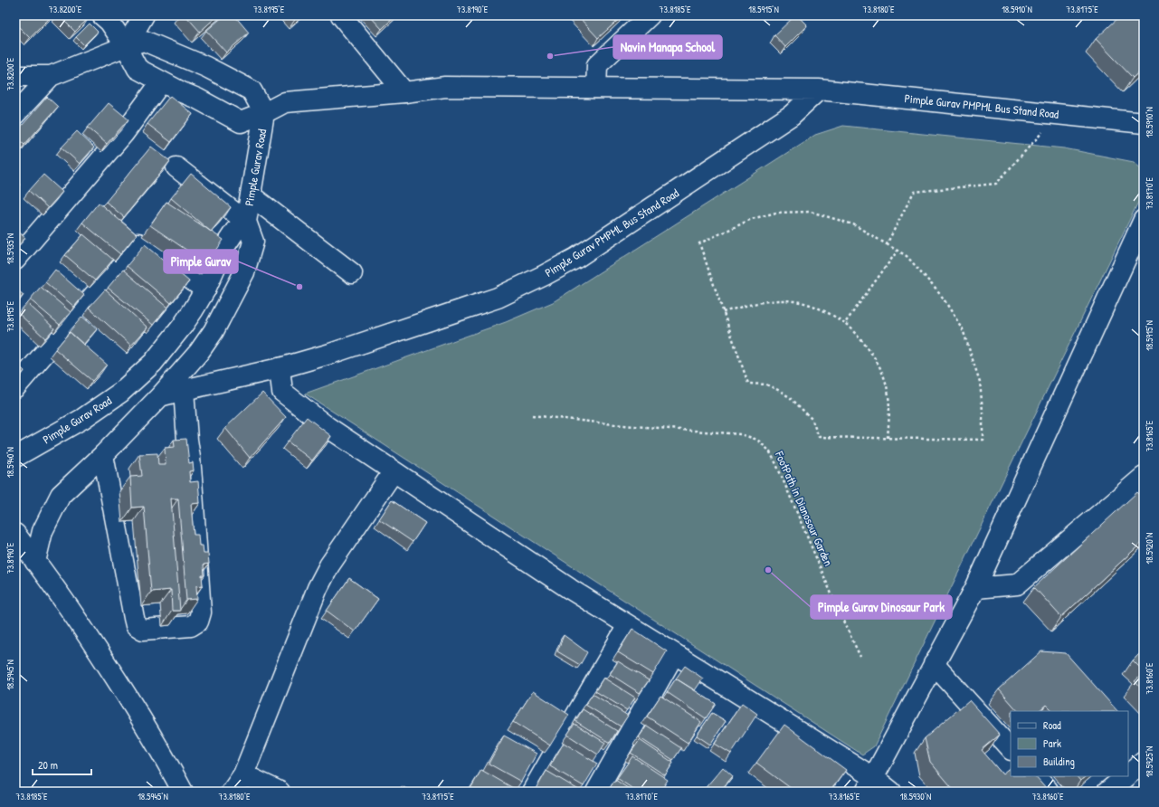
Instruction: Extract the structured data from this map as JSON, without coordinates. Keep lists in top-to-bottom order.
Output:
{
  "streets": {
    "street": ["Pimple Gurav PMPML Bus Stand Road", "Pimple Gurav Road"],
    "path": ["FootPath in Dianosour Garden"]
  },
  "crossings": [
    ["Pimple Gurav PMPML Bus Stand Road", "Pimple Gurav Road"]
  ],
  "places": ["Navin Manapa School", "Pimple Gurav", "Pimple Gurav Dinosaur Park"],
  "legend": ["Road", "Park", "Building"],
  "scale_bar": "20 m",
  "coordinates": [
    "73.8200°E",
    "73.8195°E",
    "73.8190°E",
    "73.8185°E",
    "18.5915°N",
    "73.8180°E",
    "18.5910°N",
    "73.8175°E",
    "73.8170°E",
    "18.5935°N",
    "73.8165°E",
    "18.5940°N",
    "18.5920°N",
    "18.5945°N",
    "73.8160°E",
    "18.5925°N",
    "18.5930°N"
  ]
}
